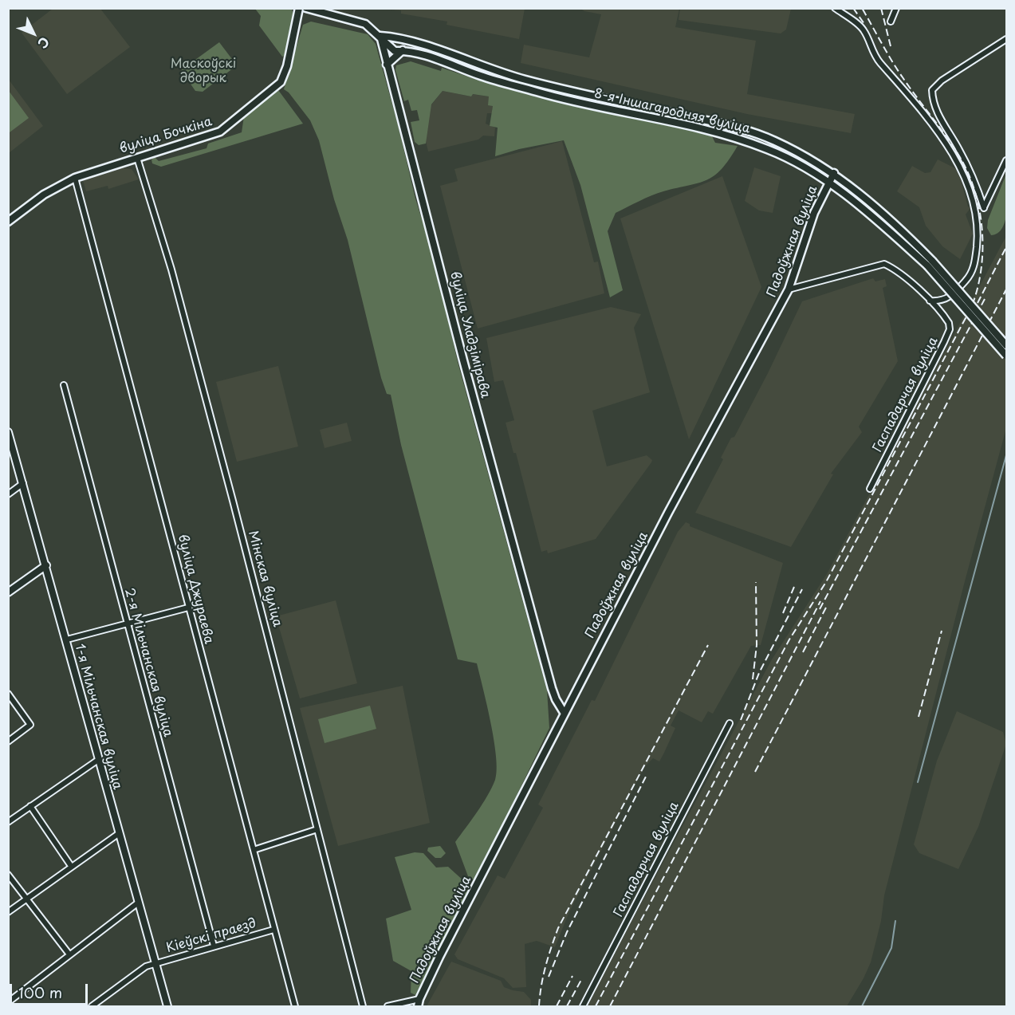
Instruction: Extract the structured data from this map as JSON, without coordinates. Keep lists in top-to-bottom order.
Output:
{
  "streets": {
    "main road": [
      "8-я Іншагародняя вуліца",
      "вуліца Бочкіна",
      "Падоўжная вуліца",
      "вуліца Уладзімірава"
    ],
    "street": [
      "Гаспадарчая вуліца",
      "Мінская вуліца",
      "вуліца Джураева",
      "2-я Мільчанская вуліца",
      "1-я Мільчанская вуліца",
      "Кіеўскі праезд"
    ]
  },
  "crossings": [
    ["8-я Іншагародняя вуліца", "Падоўжная вуліца"],
    ["8-я Іншагародняя вуліца", "вуліца Уладзімірава"],
    ["вуліца Бочкіна", "Мінская вуліца"],
    ["вуліца Бочкіна", "вуліца Джураева"],
    ["Падоўжная вуліца", "вуліца Уладзімірава"],
    ["Падоўжная вуліца", "Гаспадарчая вуліца"],
    ["вуліца Джураева", "Кіеўскі праезд"],
    ["2-я Мільчанская вуліца", "Кіеўскі праезд"],
    ["1-я Мільчанская вуліца", "Кіеўскі праезд"]
  ],
  "parks": ["Маскоўскі дворык"],
  "scale_bar": "100 m",
  "north": "bottom right"
}
